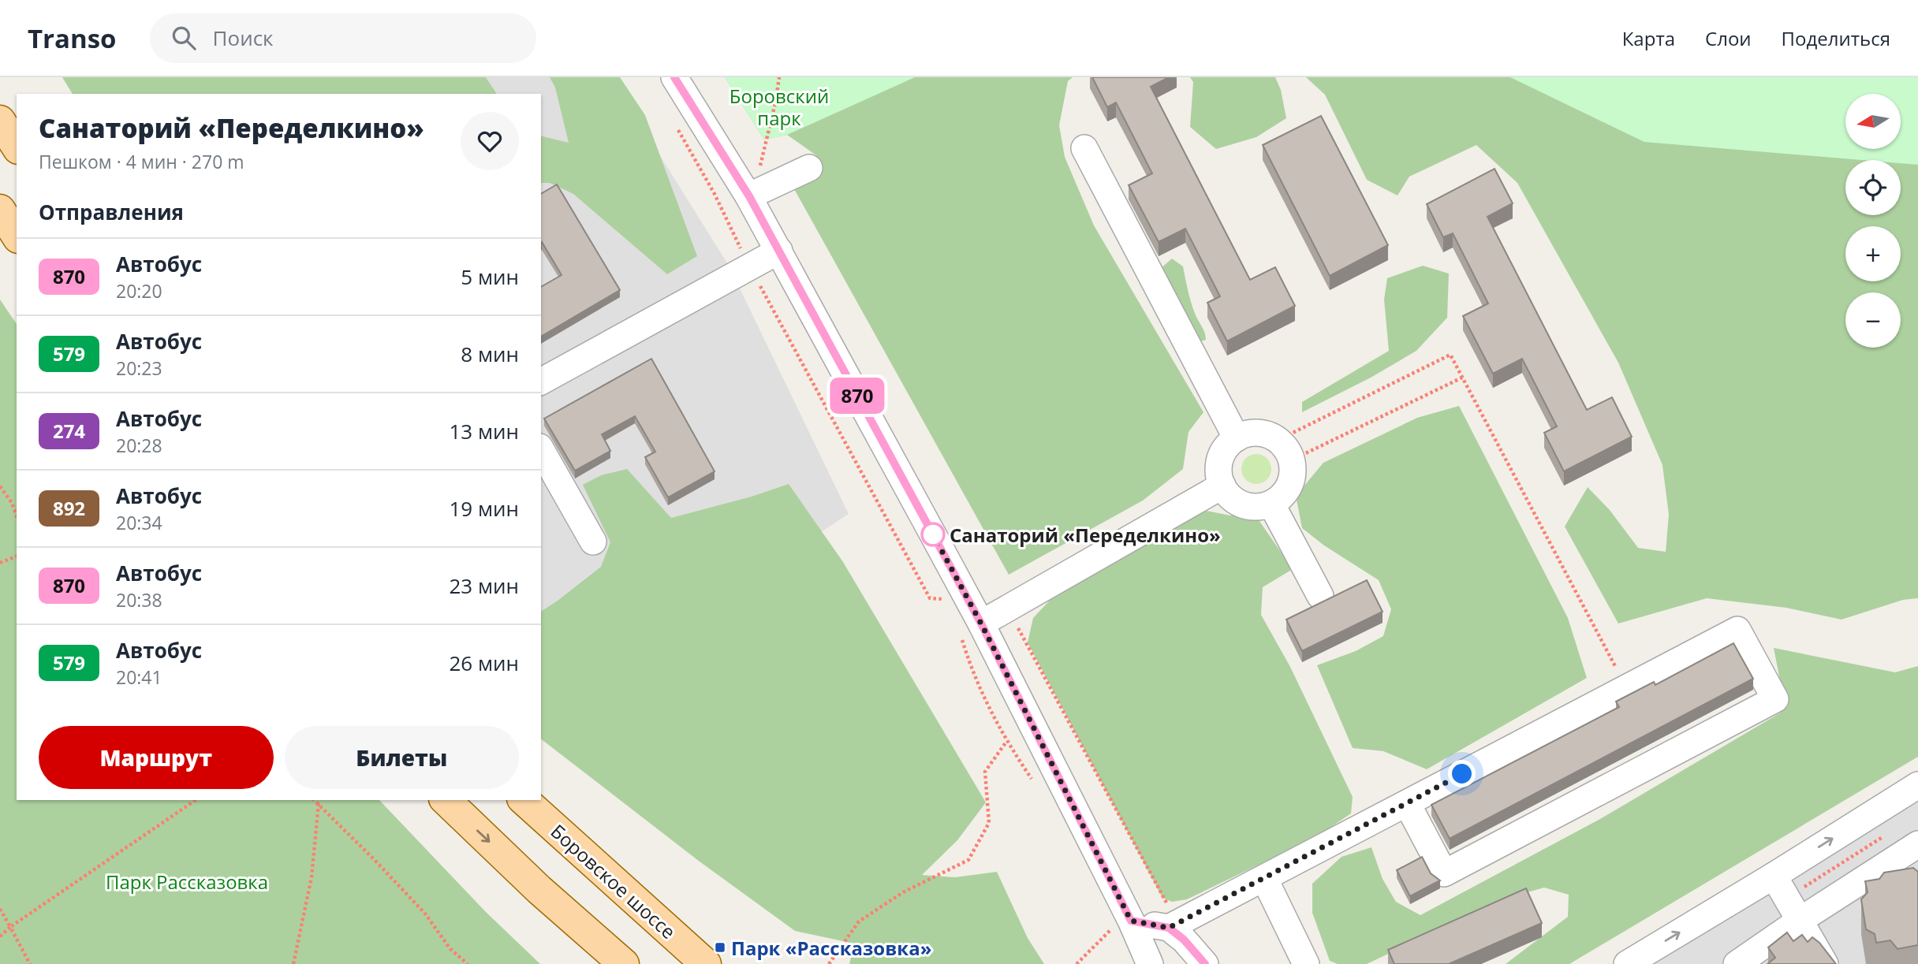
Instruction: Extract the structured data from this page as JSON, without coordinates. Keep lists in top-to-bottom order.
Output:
{
  "streets": {
    "main road": ["Боровское шоссе"]
  },
  "parks": ["Боровский парк", "Парк Рассказовка"],
  "places": {
    "other": ["Санаторий «Переделкино»"],
    "transit": ["Парк «Рассказовка»"]
  },
  "lines": ["bus line 870"],
  "north": "left",
  "page": {
    "header": "Transo",
    "search": "Поиск",
    "nav": ["Карта", "Слои", "Поделиться"],
    "on_map": "870",
    "map_buttons": ["+", "−"],
    "heading": [
      ["Санаторий «Переделкино»", "Пешком · 4 мин · 270 m"],
      "Отправления"
    ],
    "list": [
      {
        "mark": "870",
        "name": "Автобус",
        "note": "20:20",
        "value": "5 мин"
      },
      {
        "mark": "579",
        "name": "Автобус",
        "note": "20:23",
        "value": "8 мин"
      },
      {
        "mark": "274",
        "name": "Автобус",
        "note": "20:28",
        "value": "13 мин"
      },
      {
        "mark": "892",
        "name": "Автобус",
        "note": "20:34",
        "value": "19 мин"
      },
      {
        "mark": "870",
        "name": "Автобус",
        "note": "20:38",
        "value": "23 мин"
      },
      {
        "mark": "579",
        "name": "Автобус",
        "note": "20:41",
        "value": "26 мин"
      }
    ],
    "buttons": ["Маршрут", "Билеты"]
  }
}
